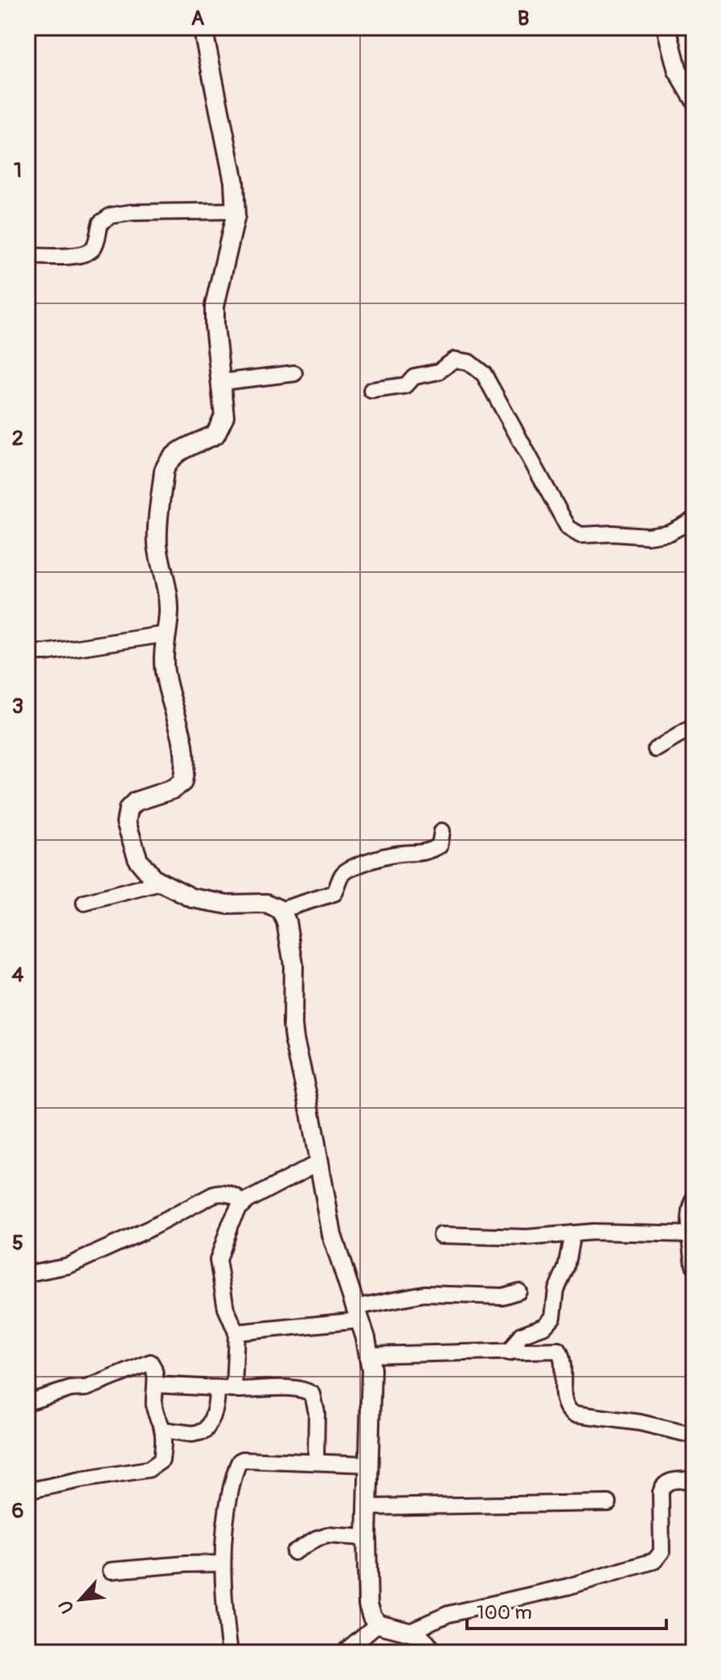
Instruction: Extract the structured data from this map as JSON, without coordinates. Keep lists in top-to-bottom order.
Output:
{
  "scale_bar": "100 m",
  "north": "bottom left",
  "grid": {
    "columns": ["A", "B"],
    "rows": [
      "1",
      "2",
      "3",
      "4",
      "5",
      "6"
    ]
  }
}
